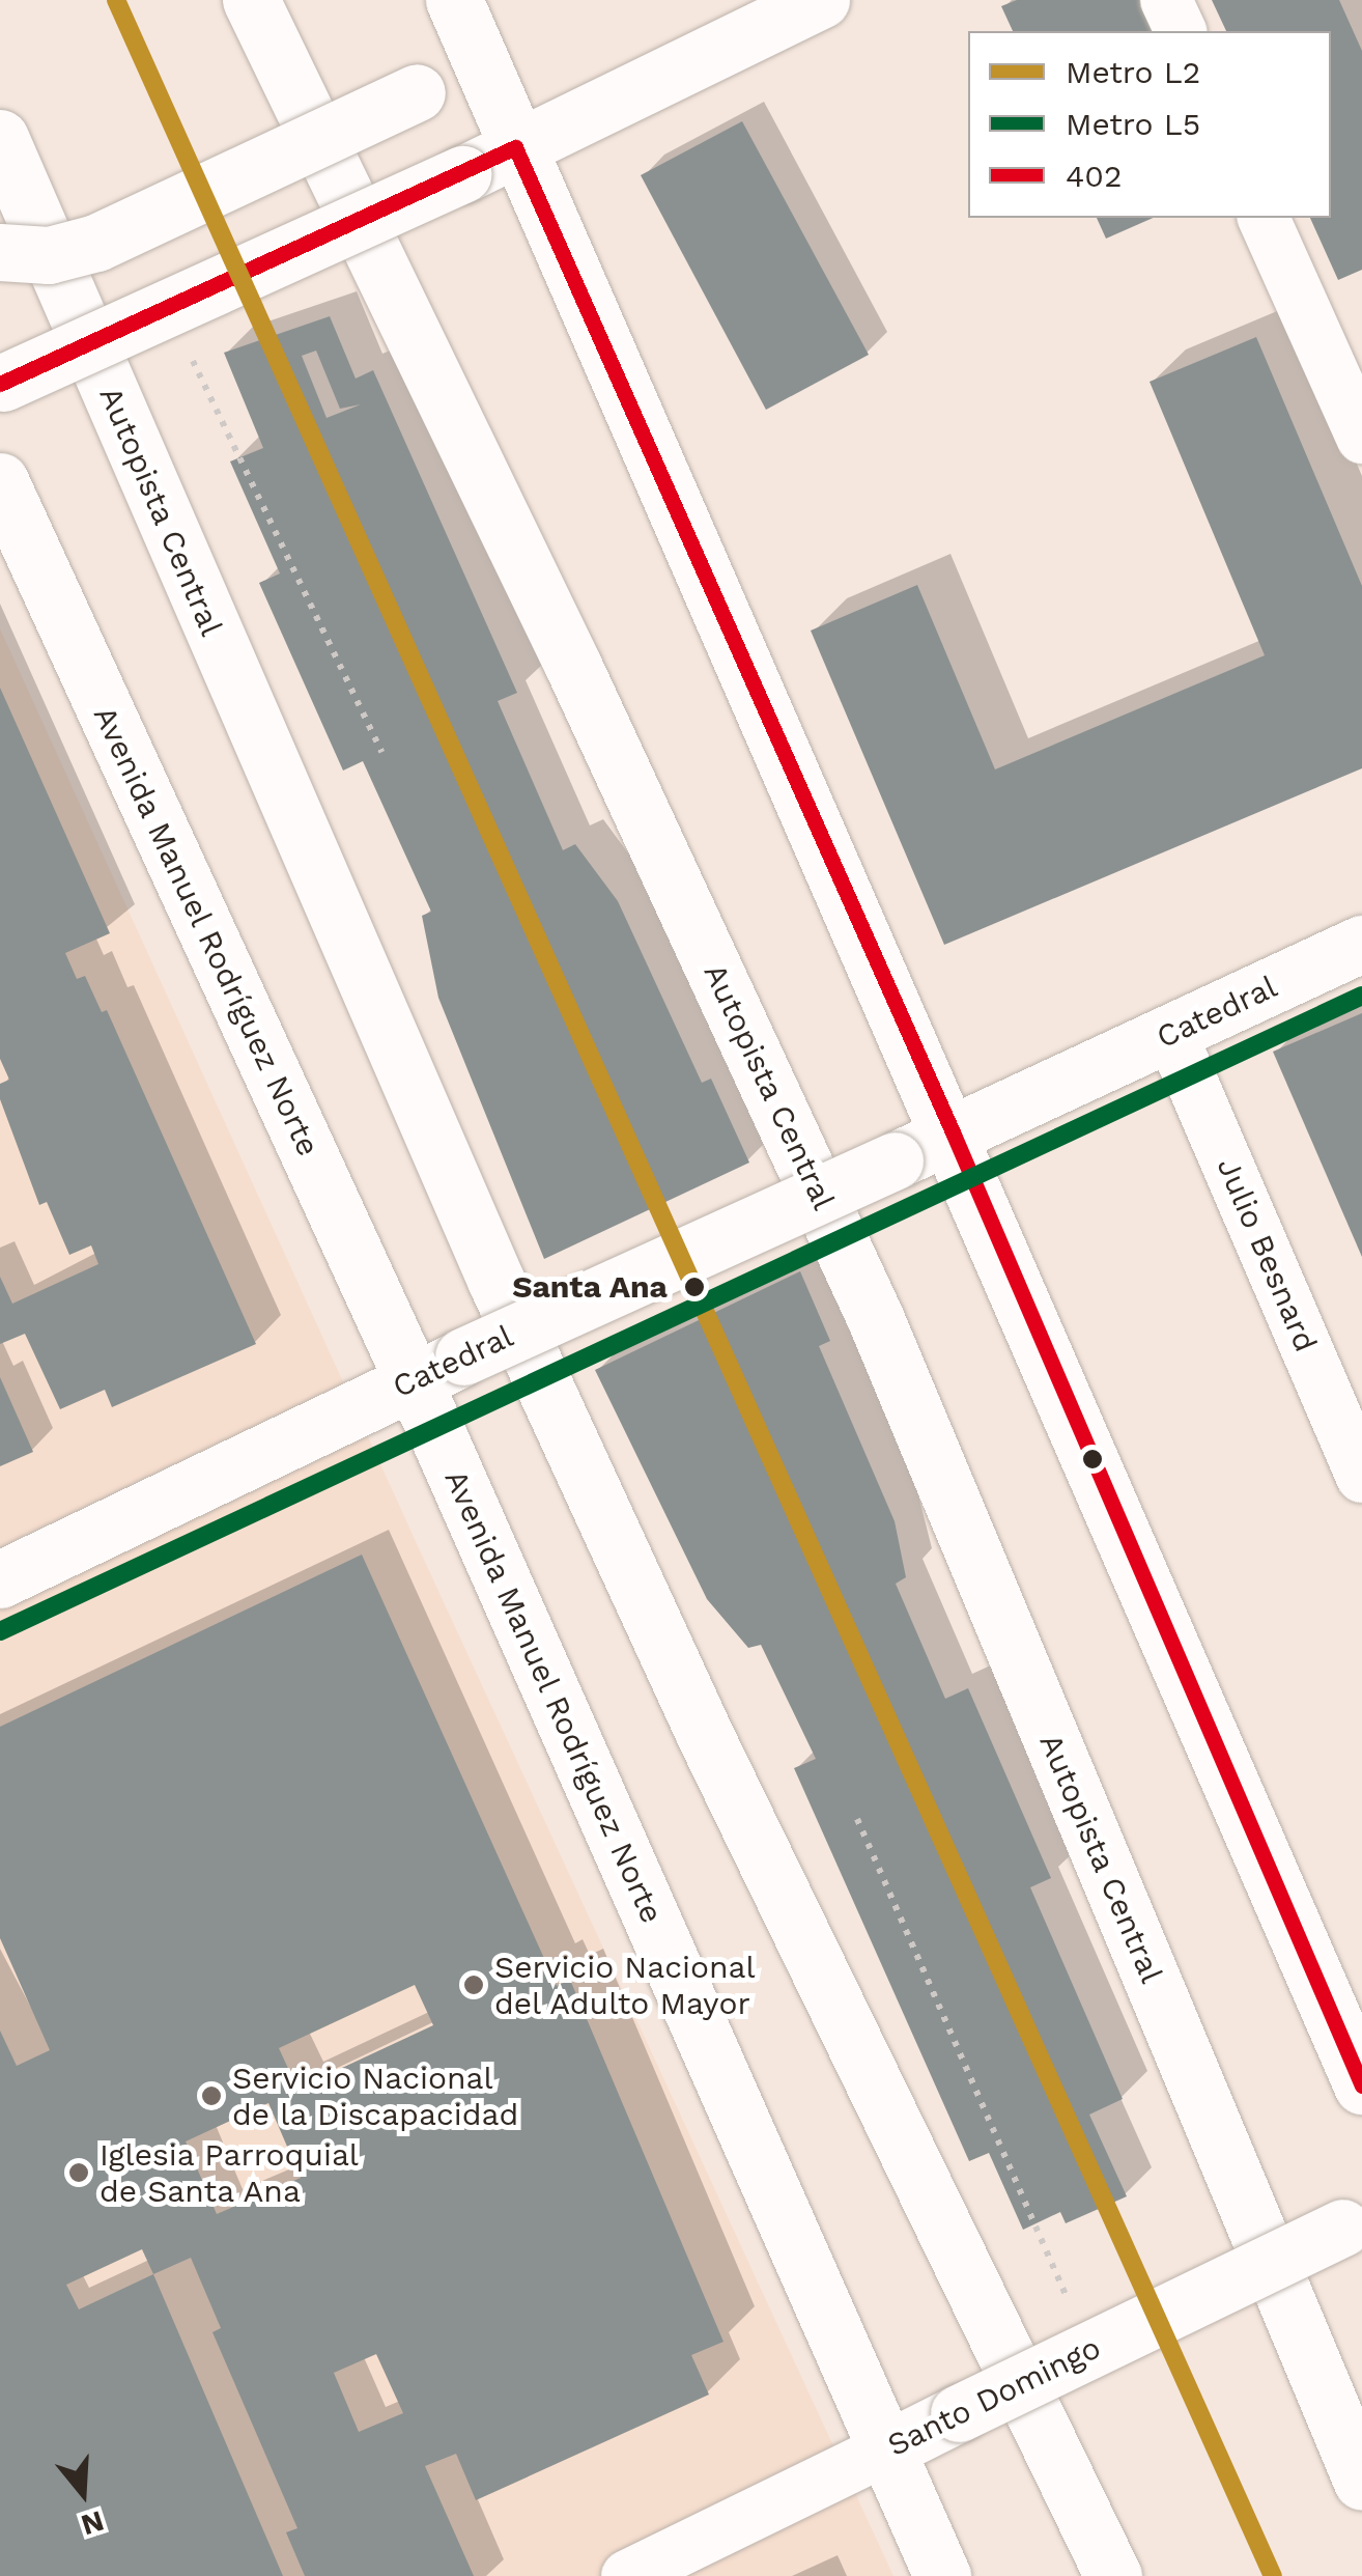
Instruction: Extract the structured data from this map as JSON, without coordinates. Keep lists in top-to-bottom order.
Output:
{
  "streets": {
    "main road": [
      "Autopista Central",
      "Avenida Manuel Rodríguez Norte",
      "Catedral",
      "Santo Domingo"
    ],
    "street": ["Julio Besnard"]
  },
  "crossings": [
    ["Avenida Manuel Rodríguez Norte", "Catedral"],
    ["Avenida Manuel Rodríguez Norte", "Santo Domingo"],
    ["Catedral", "Julio Besnard"]
  ],
  "places": [
    "Santa Ana",
    "Servicio Nacional del Adulto Mayor",
    "Servicio Nacional de la Discapacidad",
    "Iglesia Parroquial de Santa Ana"
  ],
  "lines": ["metro line L2", "transit line 402", "metro line L5"],
  "legend": ["Metro L2", "Metro L5", "402"],
  "north": "bottom"
}
